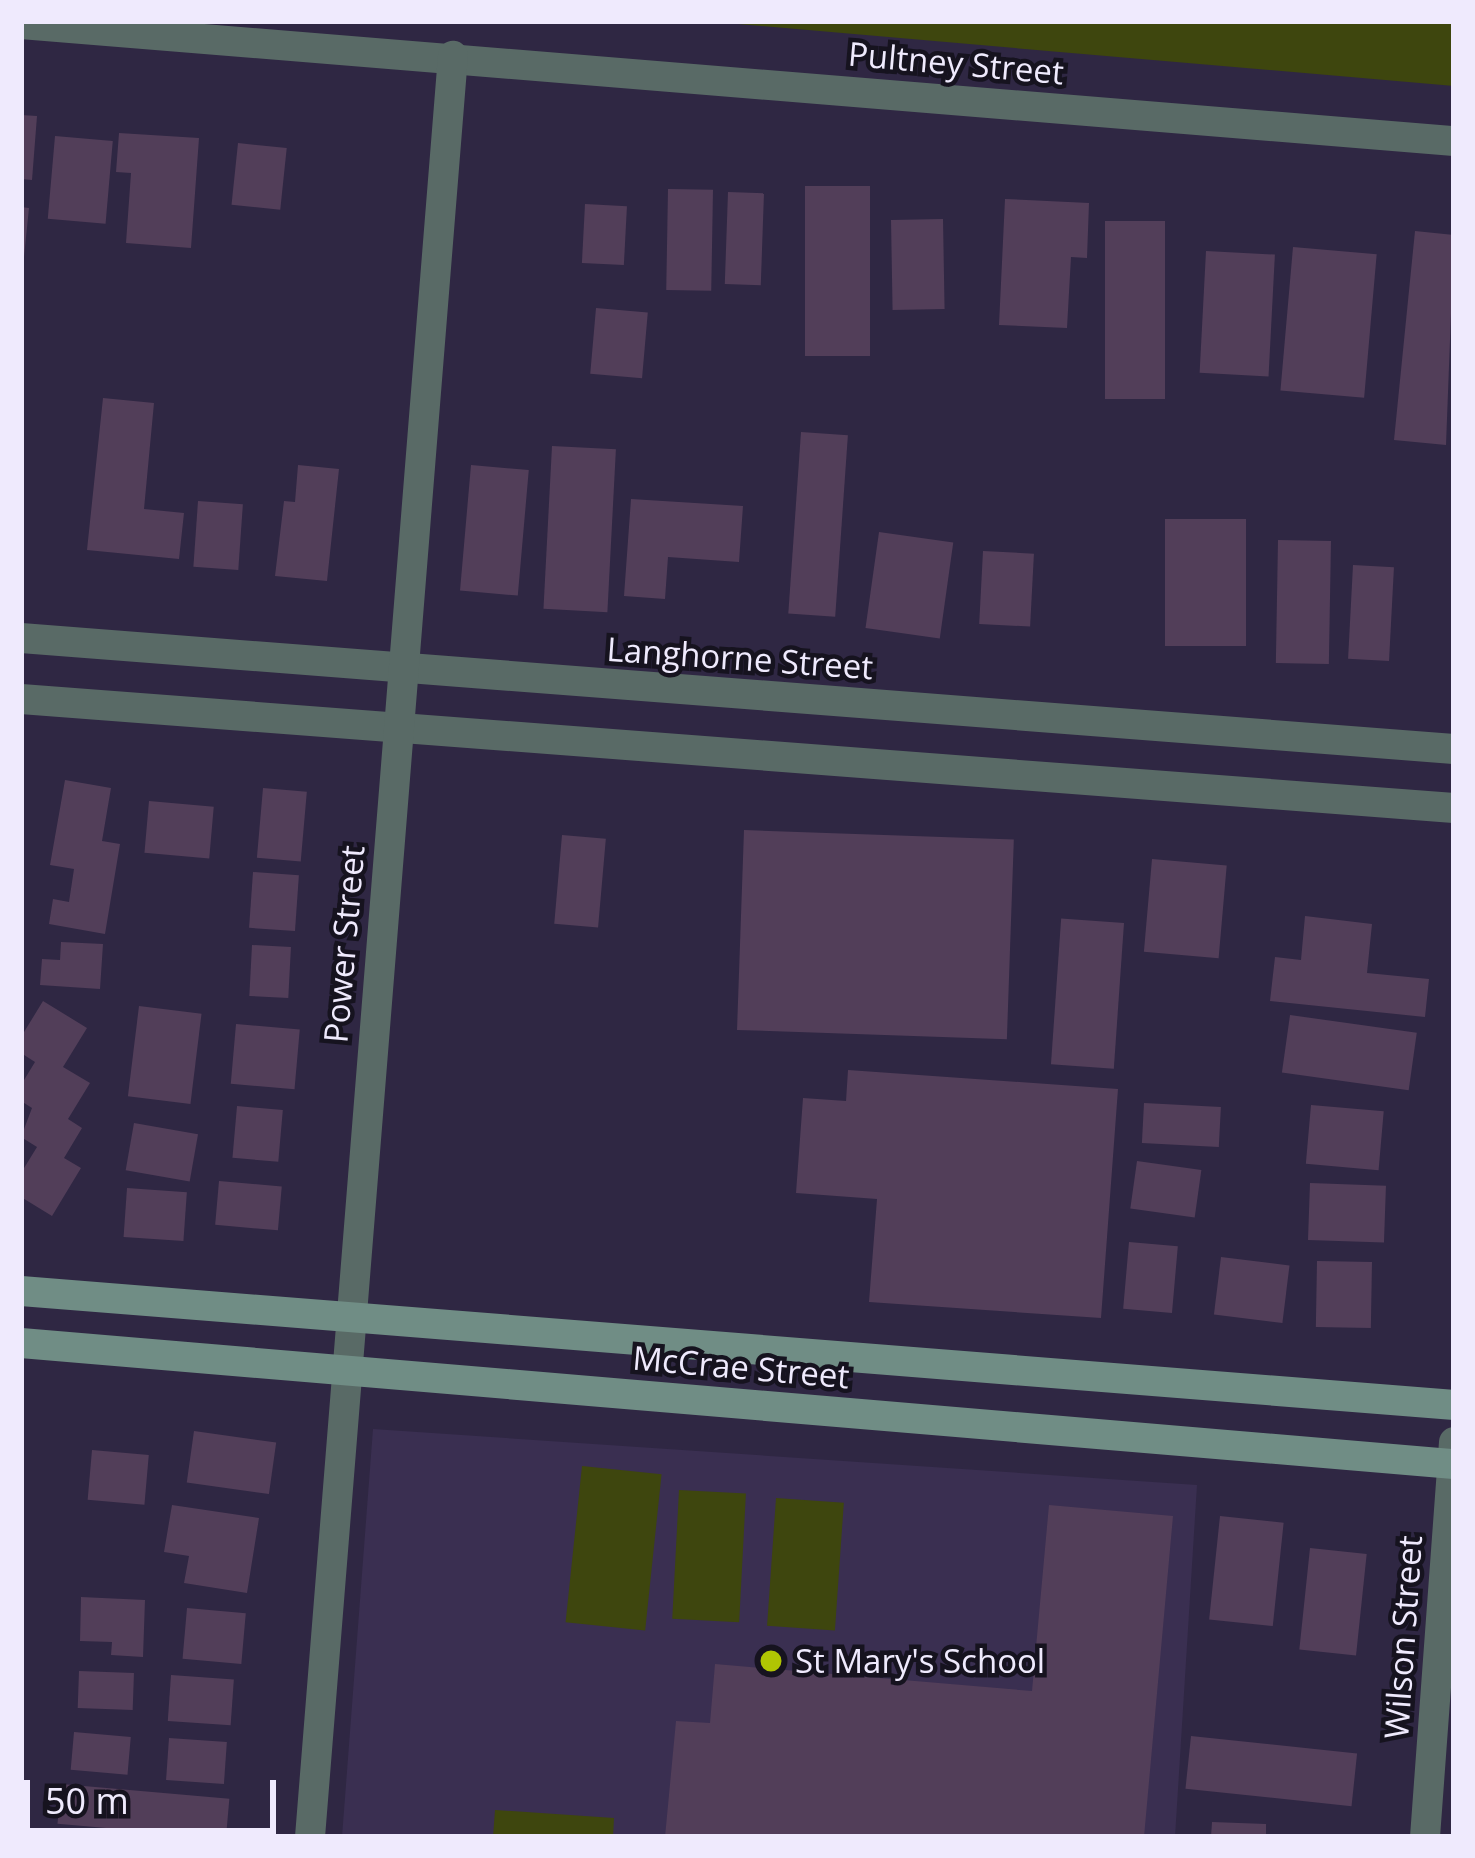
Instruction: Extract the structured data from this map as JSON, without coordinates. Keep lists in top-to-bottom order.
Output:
{
  "streets": {
    "main road": ["McCrae Street"],
    "street": [
      "Pultney Street",
      "Langhorne Street",
      "Power Street",
      "Wilson Street"
    ]
  },
  "crossings": [
    ["Pultney Street", "Power Street"],
    ["Langhorne Street", "Power Street"],
    ["Power Street", "McCrae Street"],
    ["McCrae Street", "Wilson Street"]
  ],
  "places": ["St Mary's School"],
  "scale_bar": "50 m"
}
